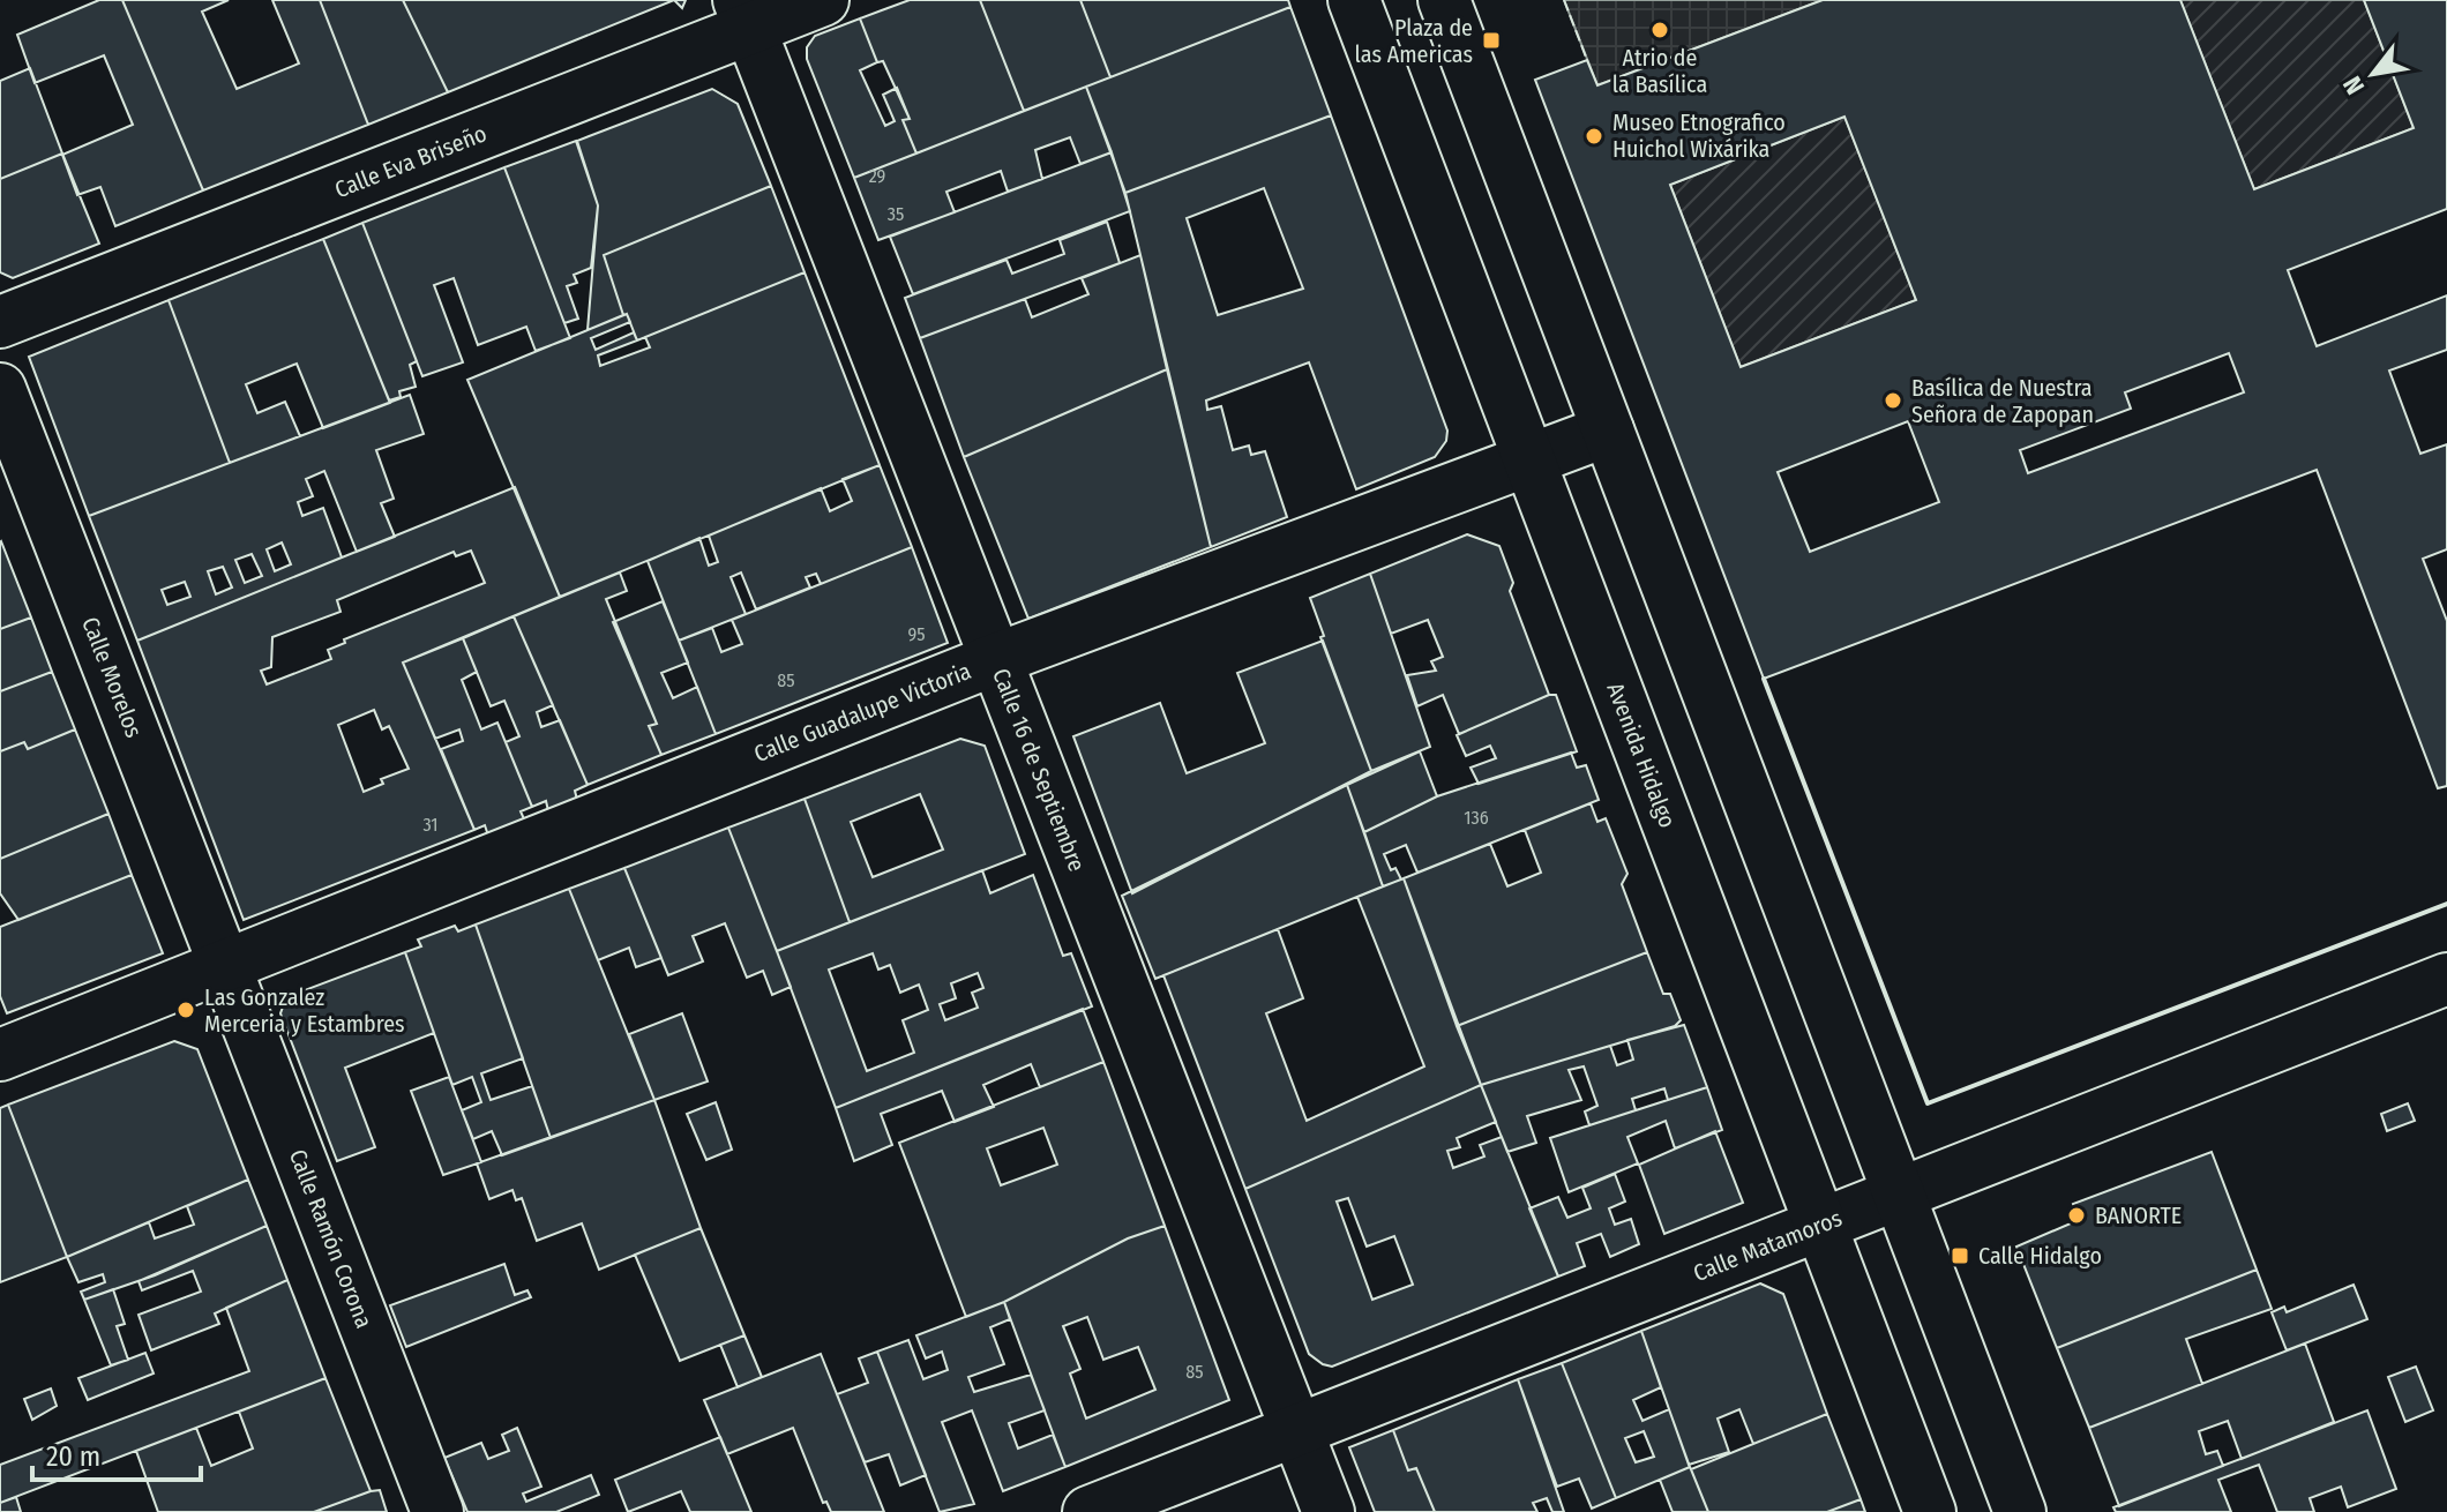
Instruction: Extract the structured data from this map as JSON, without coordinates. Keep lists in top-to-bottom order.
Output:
{
  "streets": {
    "street": [
      "Calle Eva Briseño",
      "Calle Morelos",
      "Calle Guadalupe Victoria",
      "Avenida Hidalgo",
      "Calle 16 de Septiembre",
      "Calle Ramón Corona",
      "Calle Matamoros"
    ]
  },
  "crossings": [
    ["Calle Eva Briseño", "Calle 16 de Septiembre"],
    ["Calle Morelos", "Calle Guadalupe Victoria"],
    ["Calle Morelos", "Calle Ramón Corona"],
    ["Calle Guadalupe Victoria", "Avenida Hidalgo"],
    ["Calle Guadalupe Victoria", "Calle 16 de Septiembre"],
    ["Calle Guadalupe Victoria", "Calle Ramón Corona"],
    ["Avenida Hidalgo", "Calle Matamoros"],
    ["Calle 16 de Septiembre", "Calle Matamoros"]
  ],
  "places": {
    "other": [
      "Atrio de la Basílica",
      "Museo Etnografico Huichol Wixárika",
      "Basílica de Nuestra Señora de Zapopan",
      "Las Gonzalez Merceria y Estambres",
      "BANORTE"
    ],
    "transit": ["Plaza de las Americas", "Calle Hidalgo"]
  },
  "house_numbers": [
    "29",
    "35",
    "95",
    "85",
    "136",
    "31",
    "85"
  ],
  "scale_bar": "20 m",
  "north": "bottom left"
}
